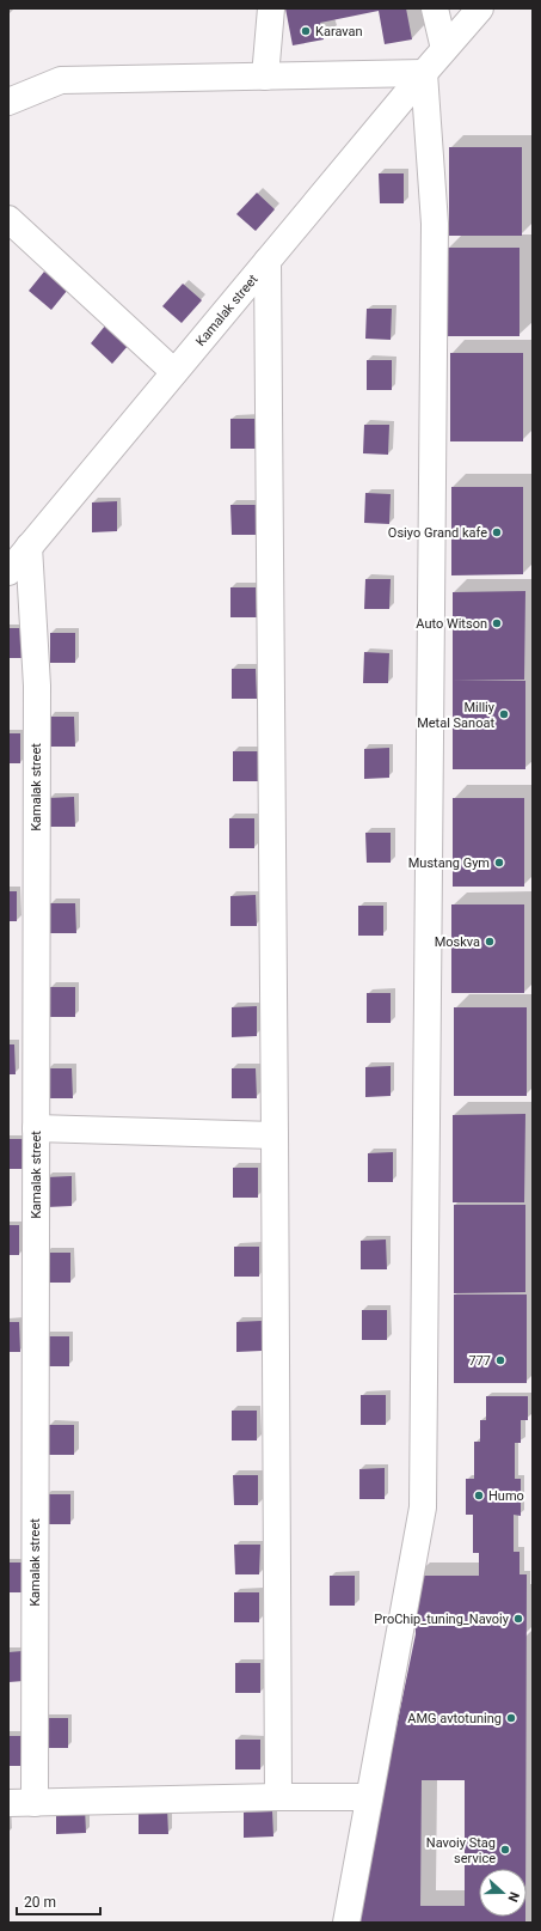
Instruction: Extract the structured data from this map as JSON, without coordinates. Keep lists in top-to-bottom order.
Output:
{
  "streets": {
    "street": ["Kamalak street"]
  },
  "places": [
    "Karavan",
    "Osiyo Grand kafe",
    "Auto Witson",
    "Milliy Metal Sanoat",
    "Mustang Gym",
    "Moskva",
    "777",
    "Humo",
    "ProChip_tuning_Navoiy",
    "AMG avtotuning",
    "Navoiy Stag service"
  ],
  "scale_bar": "20 m",
  "north": "right"
}
